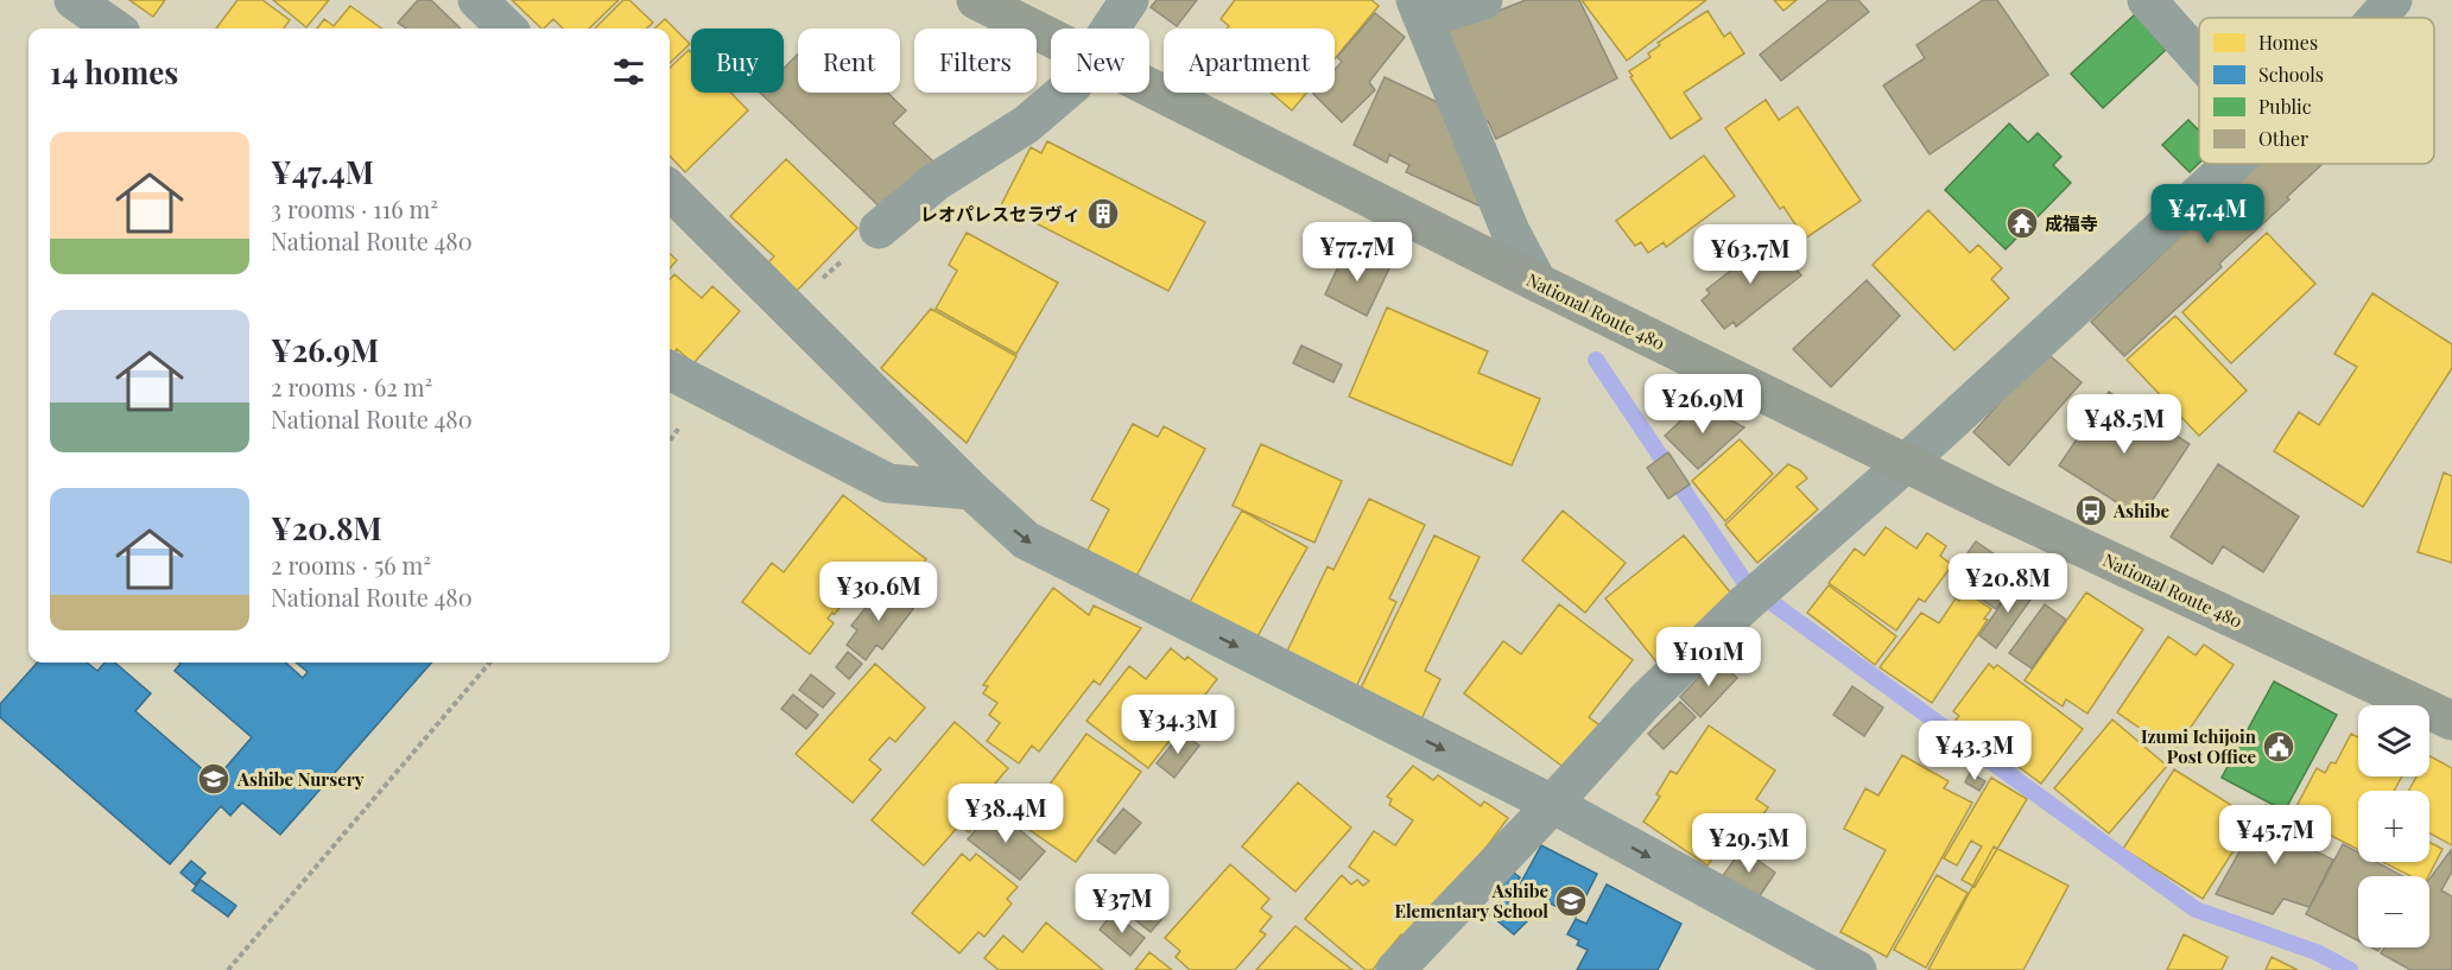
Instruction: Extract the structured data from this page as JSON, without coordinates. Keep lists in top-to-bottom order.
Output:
{
  "streets": {
    "highway": ["National Route 480"]
  },
  "places": {
    "building": ["レオパレスセラヴィ"],
    "temple": ["成福寺"],
    "bus stop": ["Ashibe"],
    "public building": ["Izumi Ichijoin Post Office"],
    "school or university": ["Ashibe Nursery", "Ashibe Elementary School"]
  },
  "legend": [
    "Homes",
    "Schools",
    "Public",
    "Other"
  ],
  "page": {
    "chip": [
      "Buy",
      "Rent",
      "Filters",
      "New",
      "Apartment"
    ],
    "heading": "14 homes",
    "list": [
      {
        "name": "¥47.4M",
        "note": "3 rooms · 116 m² · National Route 480"
      },
      {
        "name": "¥26.9M",
        "note": "2 rooms · 62 m² · National Route 480"
      },
      {
        "name": "¥20.8M",
        "note": "2 rooms · 56 m² · National Route 480"
      }
    ],
    "price": [
      "¥47.4M",
      "¥77.7M",
      "¥63.7M",
      "¥26.9M",
      "¥48.5M",
      "¥20.8M",
      "¥30.6M",
      "¥101M",
      "¥34.3M",
      "¥43.3M",
      "¥38.4M",
      "¥45.7M",
      "¥29.5M",
      "¥37M"
    ],
    "map_buttons": ["+", "−"]
  }
}
